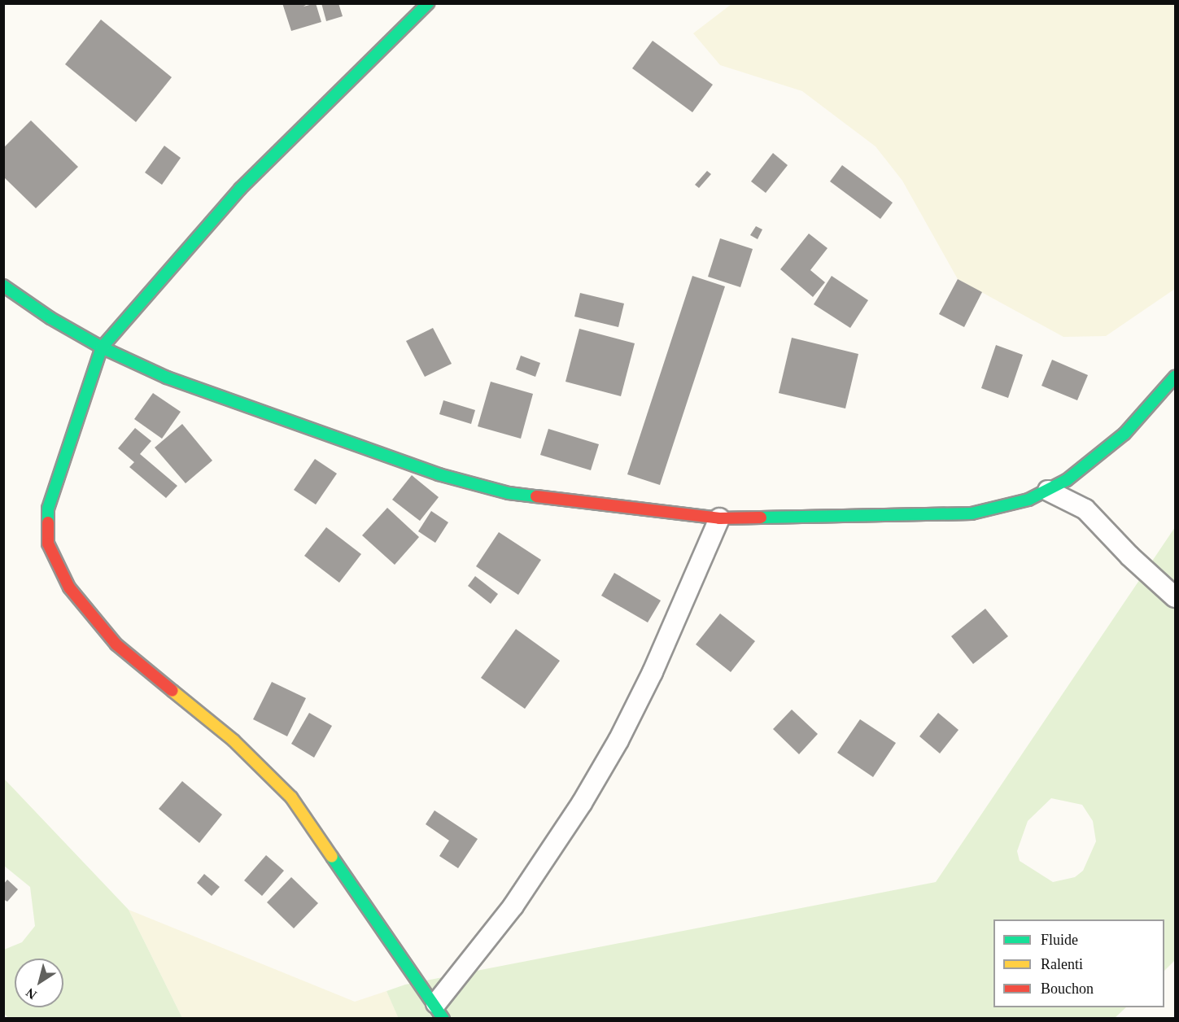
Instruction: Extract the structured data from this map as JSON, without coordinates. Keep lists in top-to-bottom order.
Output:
{
  "legend": ["Fluide", "Ralenti", "Bouchon"],
  "north": "bottom left"
}
